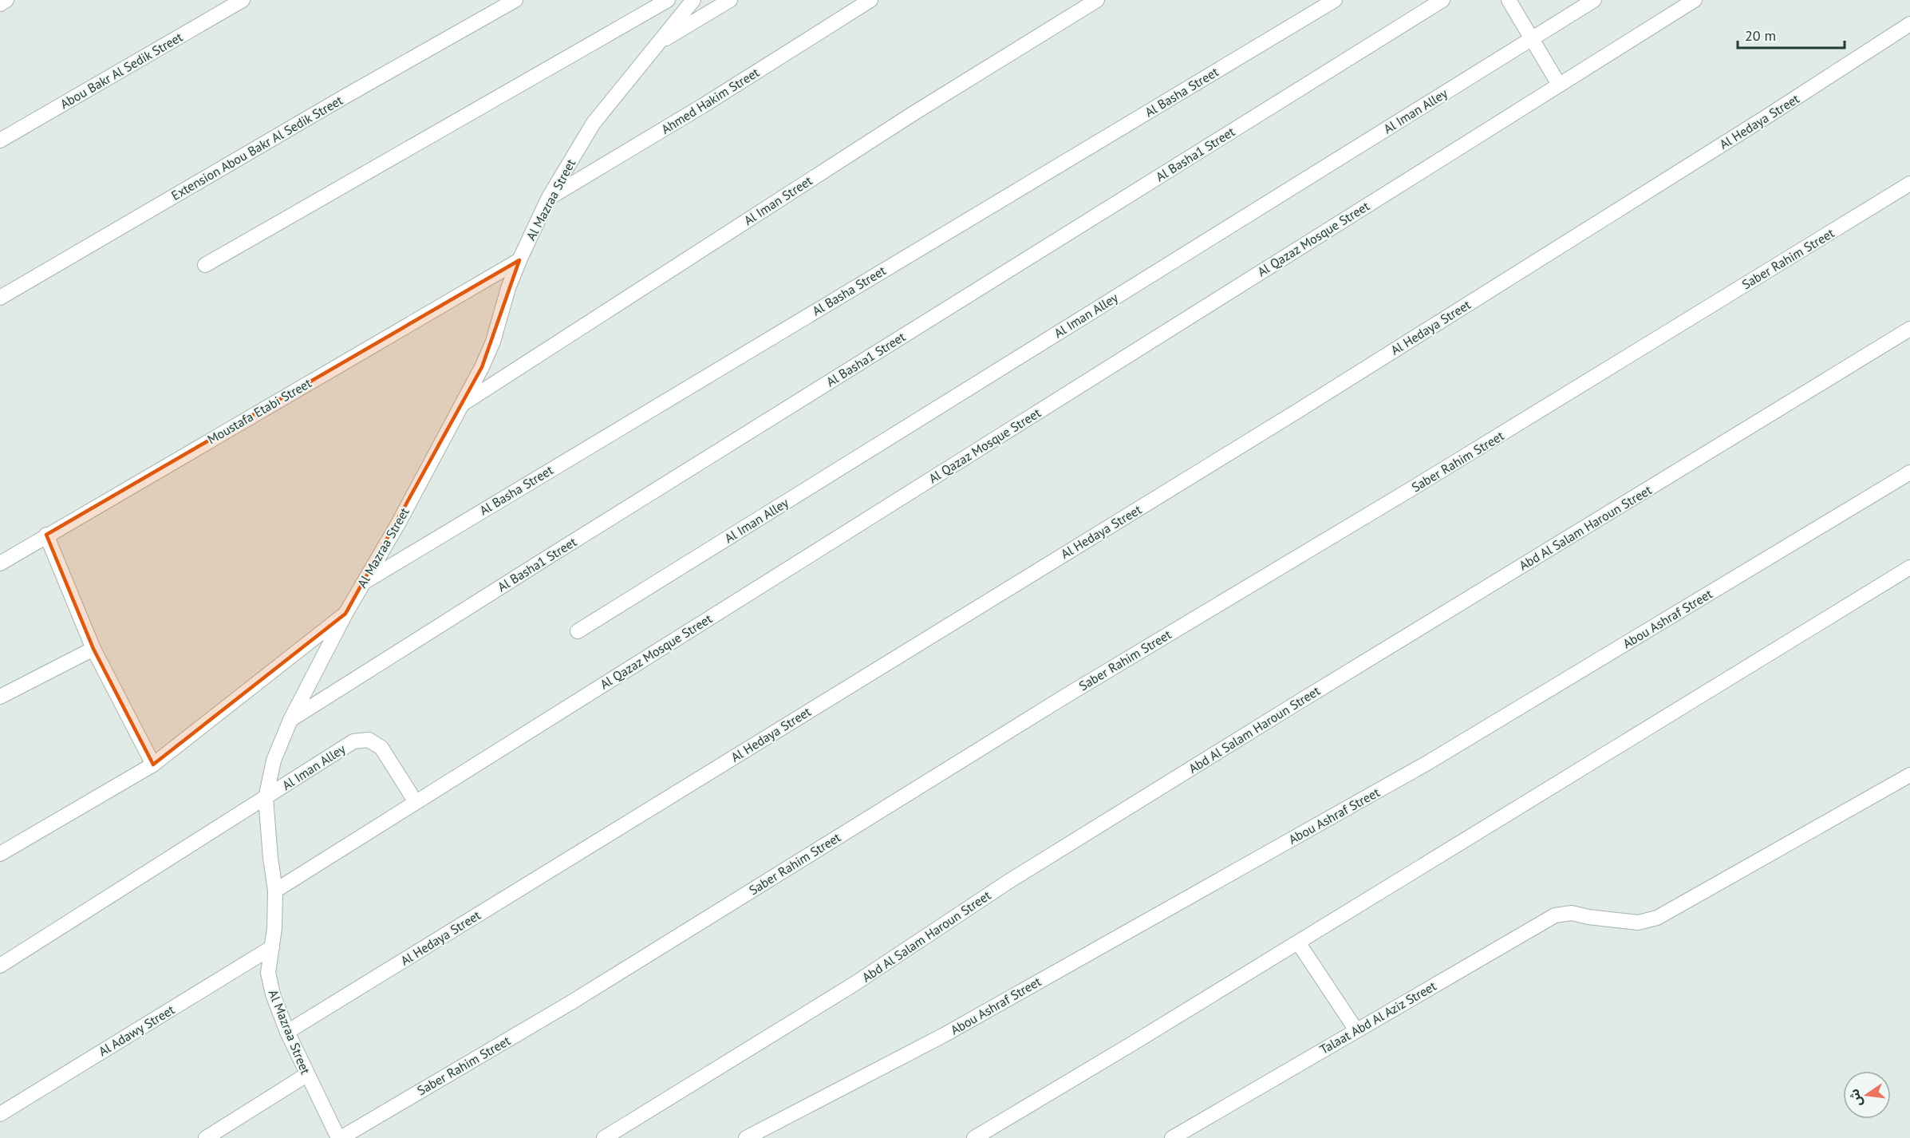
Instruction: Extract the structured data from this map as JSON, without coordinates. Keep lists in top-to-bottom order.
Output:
{
  "streets": {
    "street": [
      "Abou Bakr Al Sedik Street",
      "Al Basha Street",
      "Ahmed Hakim Street",
      "Al Iman Alley",
      "Al Hedaya Street",
      "Extension Abou Bakr Al Sedik Street",
      "Al Basha1 Street",
      "Al Mazraa Street",
      "Al Iman Street",
      "Al Qazaz Mosque Street",
      "Saber Rahim Street",
      "Moustafa Etabi Street",
      "Abd Al Salam Haroun Street",
      "Abou Ashraf Street",
      "Talaat Abd Al Aziz Street",
      "Al Adawy Street"
    ]
  },
  "crossings": [
    ["Al Basha Street", "Al Mazraa Street"],
    ["Ahmed Hakim Street", "Al Mazraa Street"],
    ["Al Iman Alley", "Al Mazraa Street"],
    ["Al Iman Alley", "Al Qazaz Mosque Street"],
    ["Al Hedaya Street", "Al Mazraa Street"],
    ["Al Basha1 Street", "Al Mazraa Street"],
    ["Al Mazraa Street", "Al Iman Street"],
    ["Al Mazraa Street", "Al Qazaz Mosque Street"],
    ["Al Mazraa Street", "Saber Rahim Street"],
    ["Al Mazraa Street", "Moustafa Etabi Street"],
    ["Al Mazraa Street", "Al Adawy Street"]
  ],
  "scale_bar": "20 m",
  "north": "left"
}
